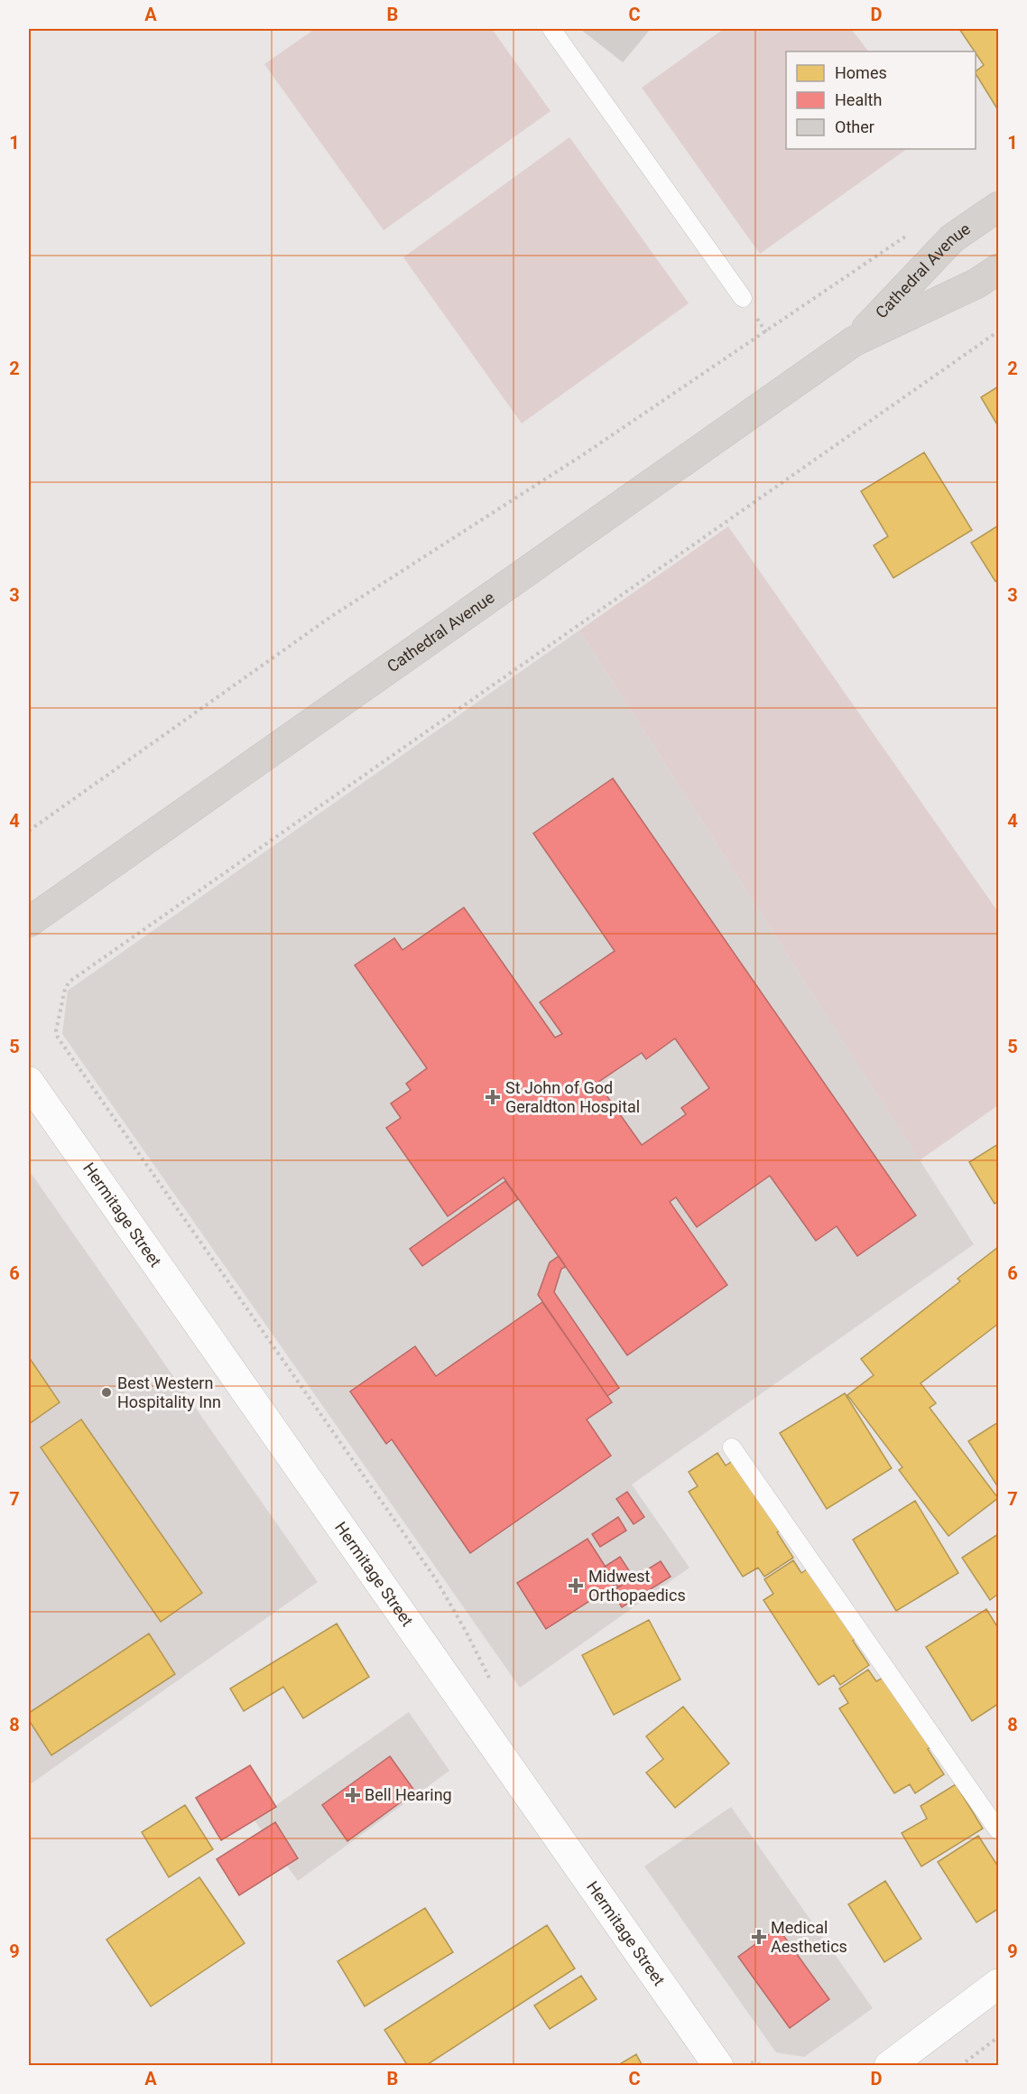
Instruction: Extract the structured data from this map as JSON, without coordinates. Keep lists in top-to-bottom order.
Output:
{
  "streets": {
    "main road": ["Cathedral Avenue"],
    "street": ["Hermitage Street"]
  },
  "places": {
    "health": [
      "St John of God Geraldton Hospital",
      "Midwest Orthopaedics",
      "Bell Hearing",
      "Medical Aesthetics"
    ],
    "other": ["Best Western Hospitality Inn"]
  },
  "legend": ["Homes", "Health", "Other"],
  "grid": {
    "columns": [
      "A",
      "B",
      "C",
      "D"
    ],
    "rows": [
      "1",
      "2",
      "3",
      "4",
      "5",
      "6",
      "7",
      "8",
      "9"
    ]
  }
}
